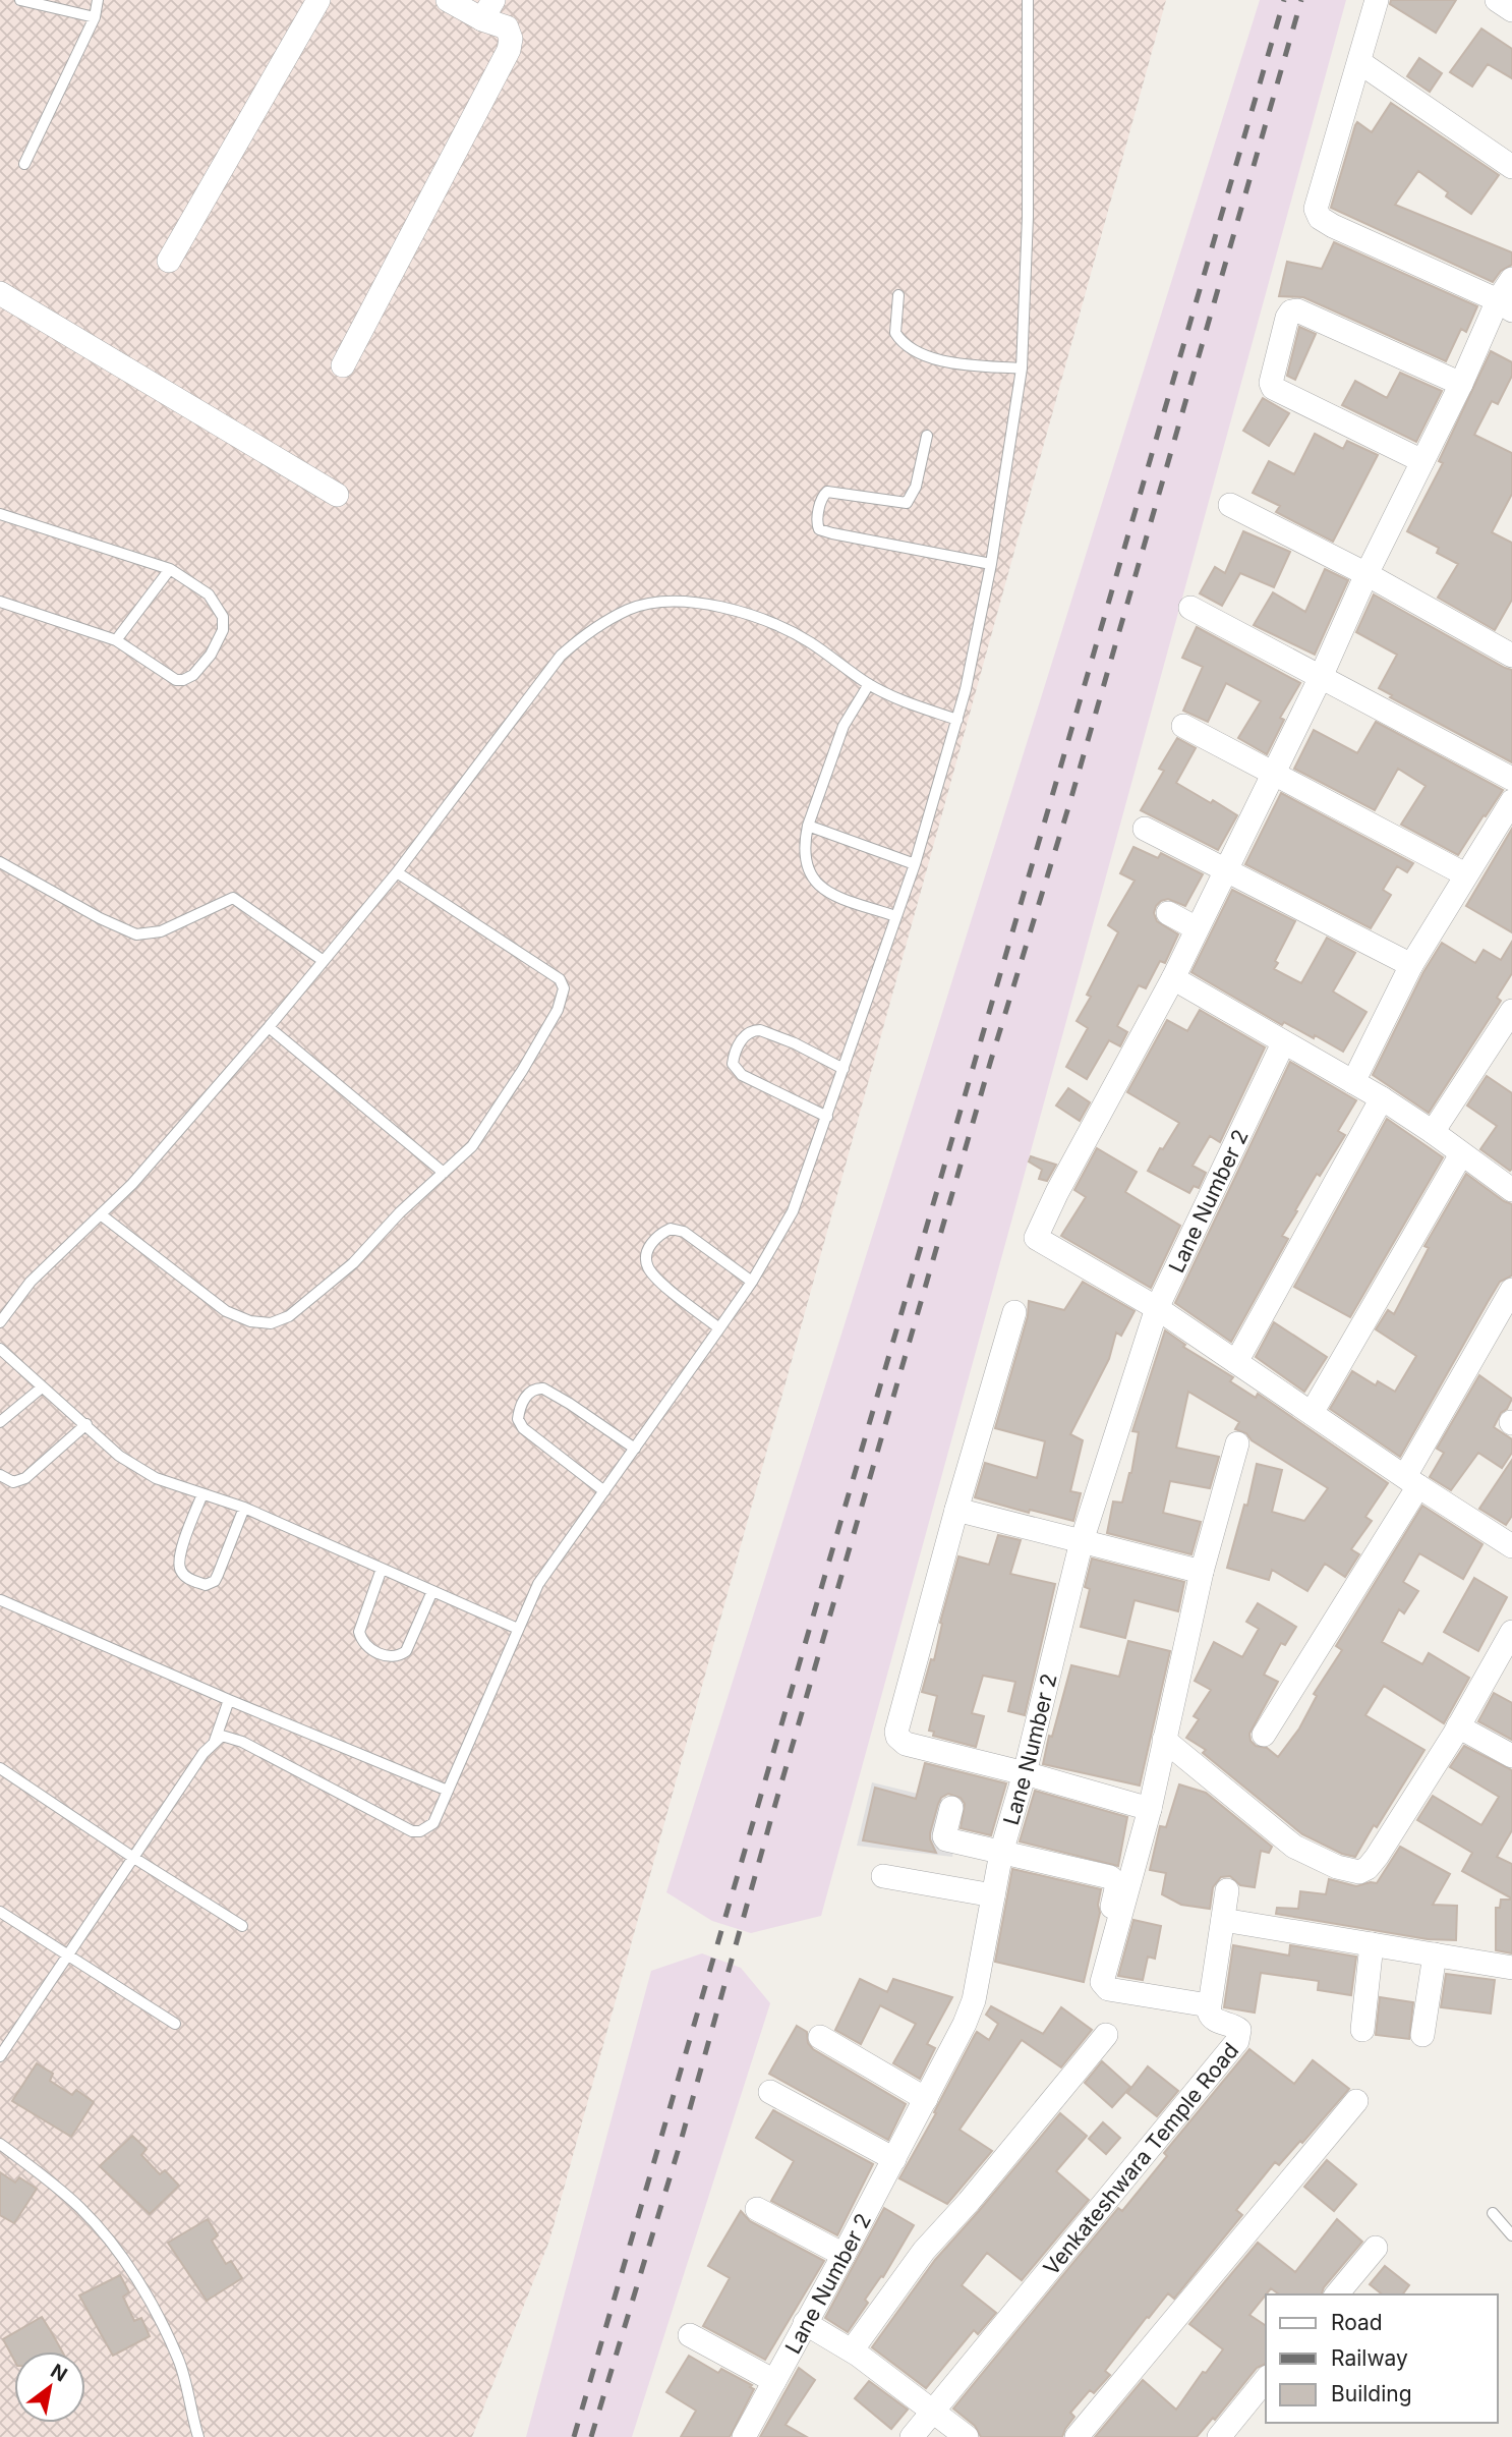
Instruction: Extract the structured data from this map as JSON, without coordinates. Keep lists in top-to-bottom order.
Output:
{
  "streets": {
    "street": ["Lane Number 2", "Venkateshwara Temple Road"]
  },
  "legend": ["Road", "Railway", "Building"],
  "north": "top right"
}
